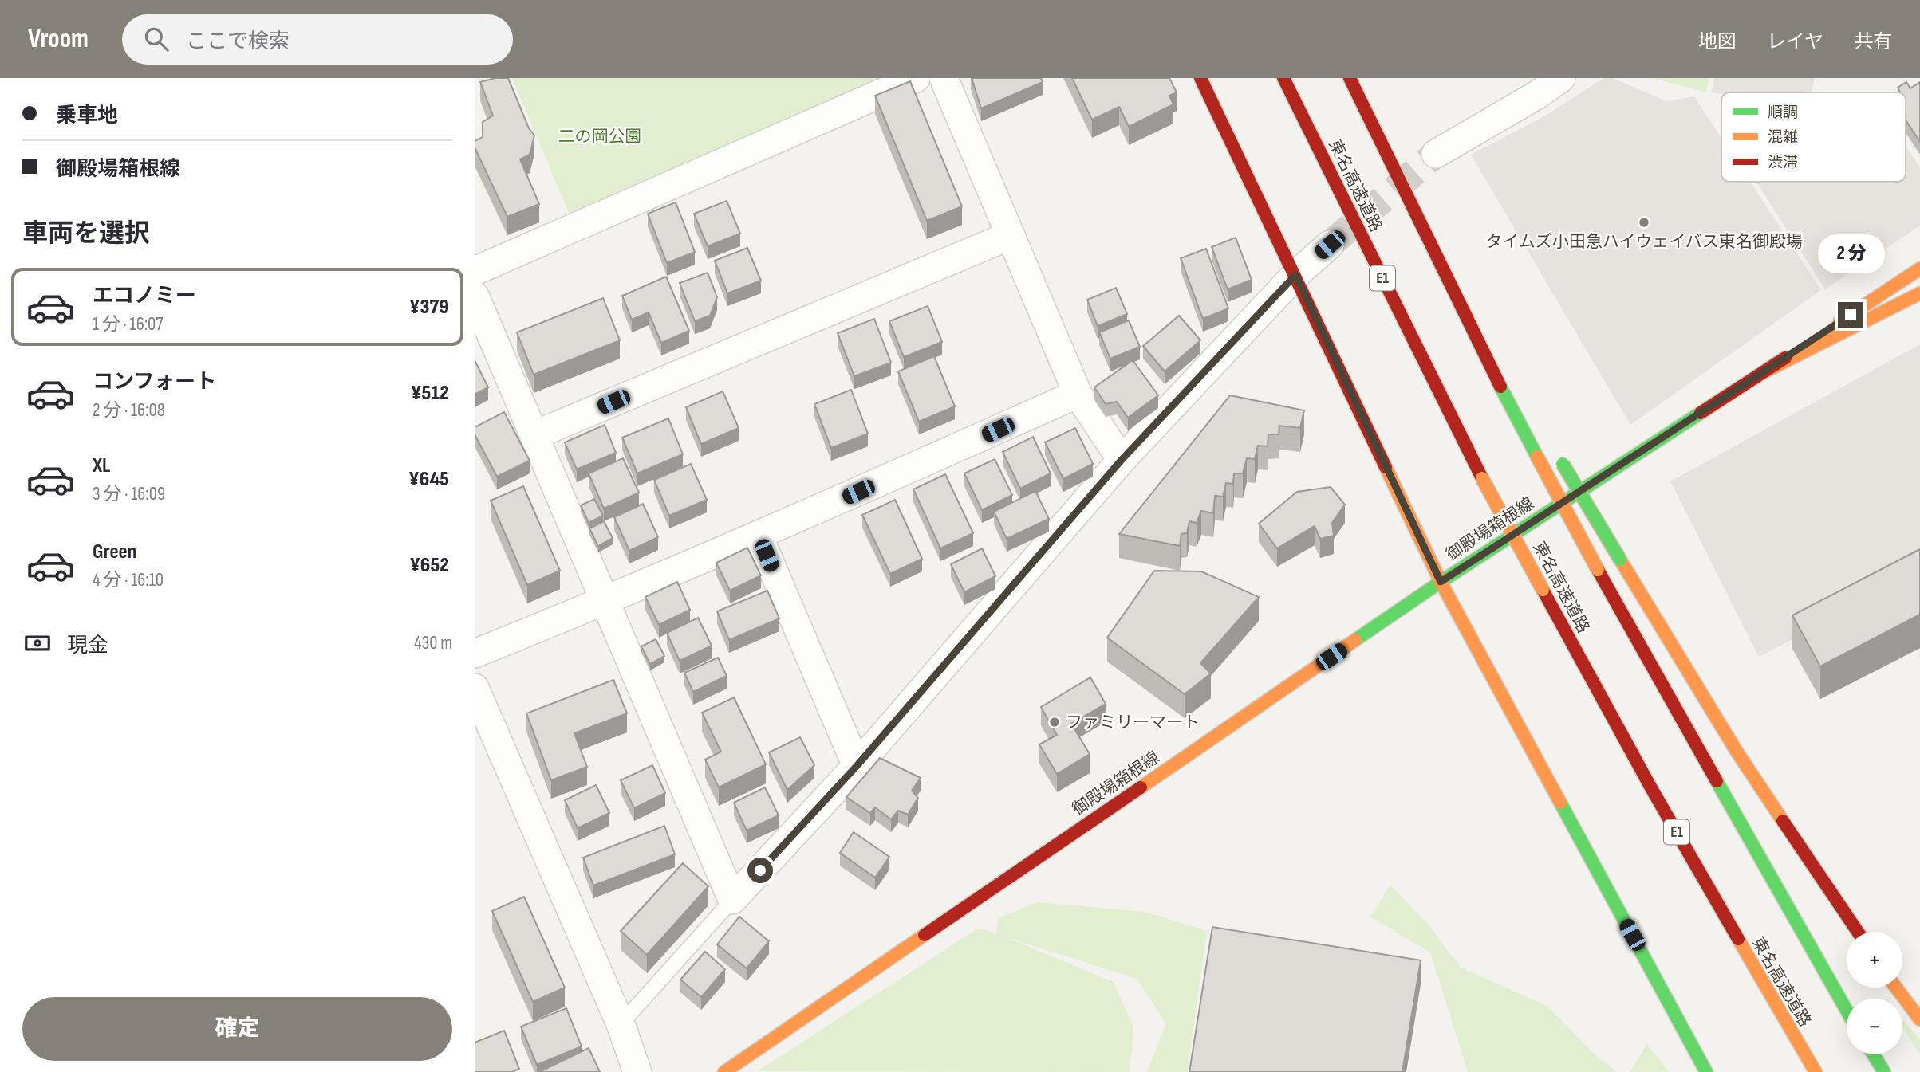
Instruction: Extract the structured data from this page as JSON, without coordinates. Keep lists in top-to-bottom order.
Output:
{
  "streets": {
    "main road": ["東名高速道路", "E1", "御殿場箱根線"]
  },
  "parks": ["二の岡公園"],
  "places": ["タイムズ小田急ハイウェイバス東名御殿場", "ファミリーマート"],
  "legend": ["順調", "混雑", "渋滞"],
  "page": {
    "header": "Vroom",
    "search": "ここで検索",
    "nav": ["地図", "レイヤ", "共有"],
    "banner": ["乗車地", "御殿場箱根線"],
    "heading": "車両を選択",
    "bubble": "2 分",
    "list": [
      {
        "name": "エコノミー",
        "note": "1 分 · 16:07",
        "value": "¥379"
      },
      {
        "name": "コンフォート",
        "note": "2 分 · 16:08",
        "value": "¥512"
      },
      {
        "name": "XL",
        "note": "3 分 · 16:09",
        "value": "¥645"
      },
      {
        "name": "Green",
        "note": "4 分 · 16:10",
        "value": "¥652"
      }
    ],
    "pay": ["現金", "430 m"],
    "map_buttons": ["+", "−"],
    "buttons": "確定"
  }
}
